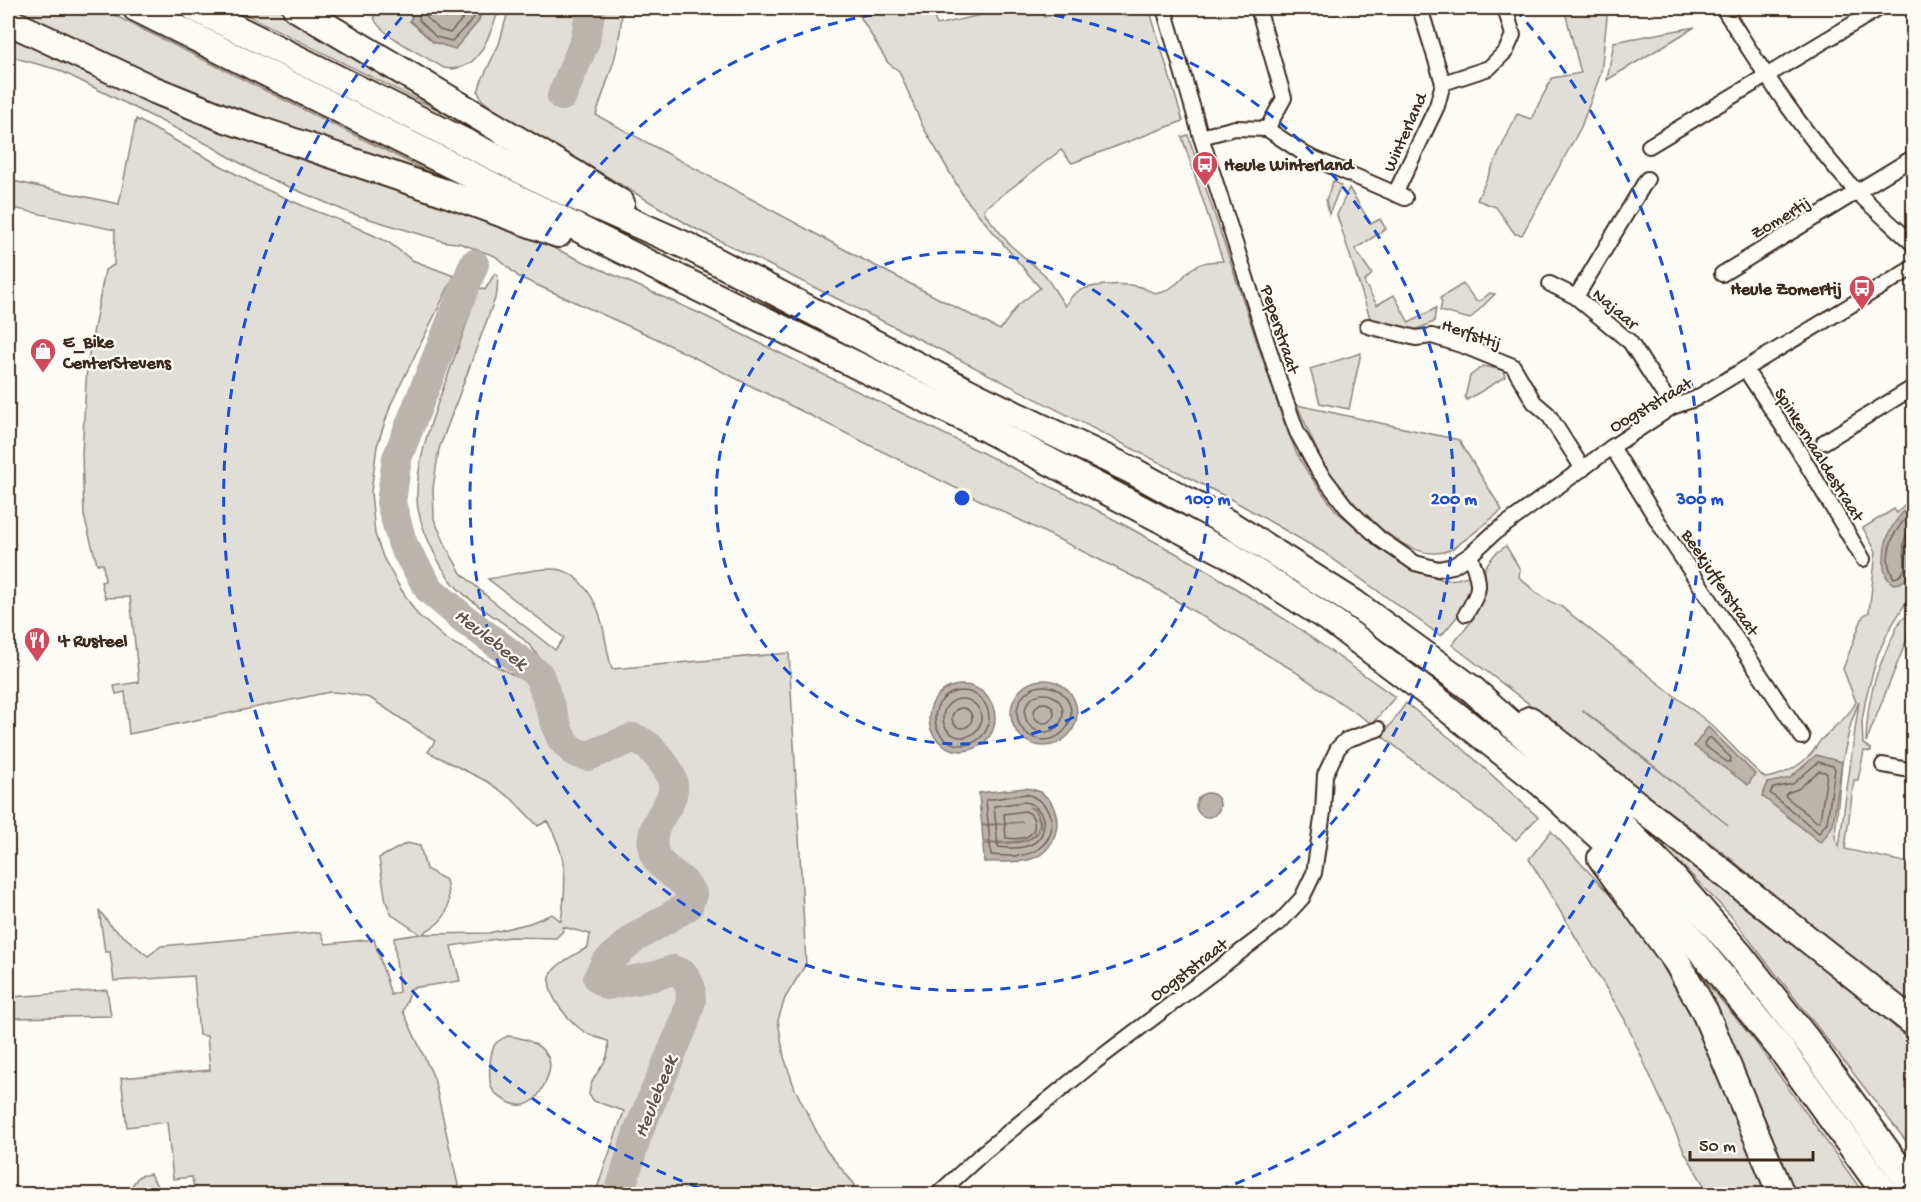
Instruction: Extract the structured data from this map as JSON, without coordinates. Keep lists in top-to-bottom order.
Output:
{
  "streets": {
    "street": [
      "Winterland",
      "Zomertij",
      "Najaar",
      "Peperstraat",
      "Herfsttij",
      "Oogststraat",
      "Spinkernaaldestraat",
      "Beekjufferstraat"
    ]
  },
  "crossings": [
    ["Najaar", "Oogststraat"],
    ["Peperstraat", "Oogststraat"],
    ["Herfsttij", "Oogststraat"],
    ["Oogststraat", "Spinkernaaldestraat"],
    ["Oogststraat", "Beekjufferstraat"]
  ],
  "water": ["Heulebeek"],
  "places": {
    "bus stop": ["Heule Winterland", "Heule Zomertij"],
    "shop": ["E_Bike CenterStevens"],
    "restaurant": ["'t Rusteel"]
  },
  "scale_bar": "50 m",
  "rings": ["100 m", "200 m", "300 m"]
}
